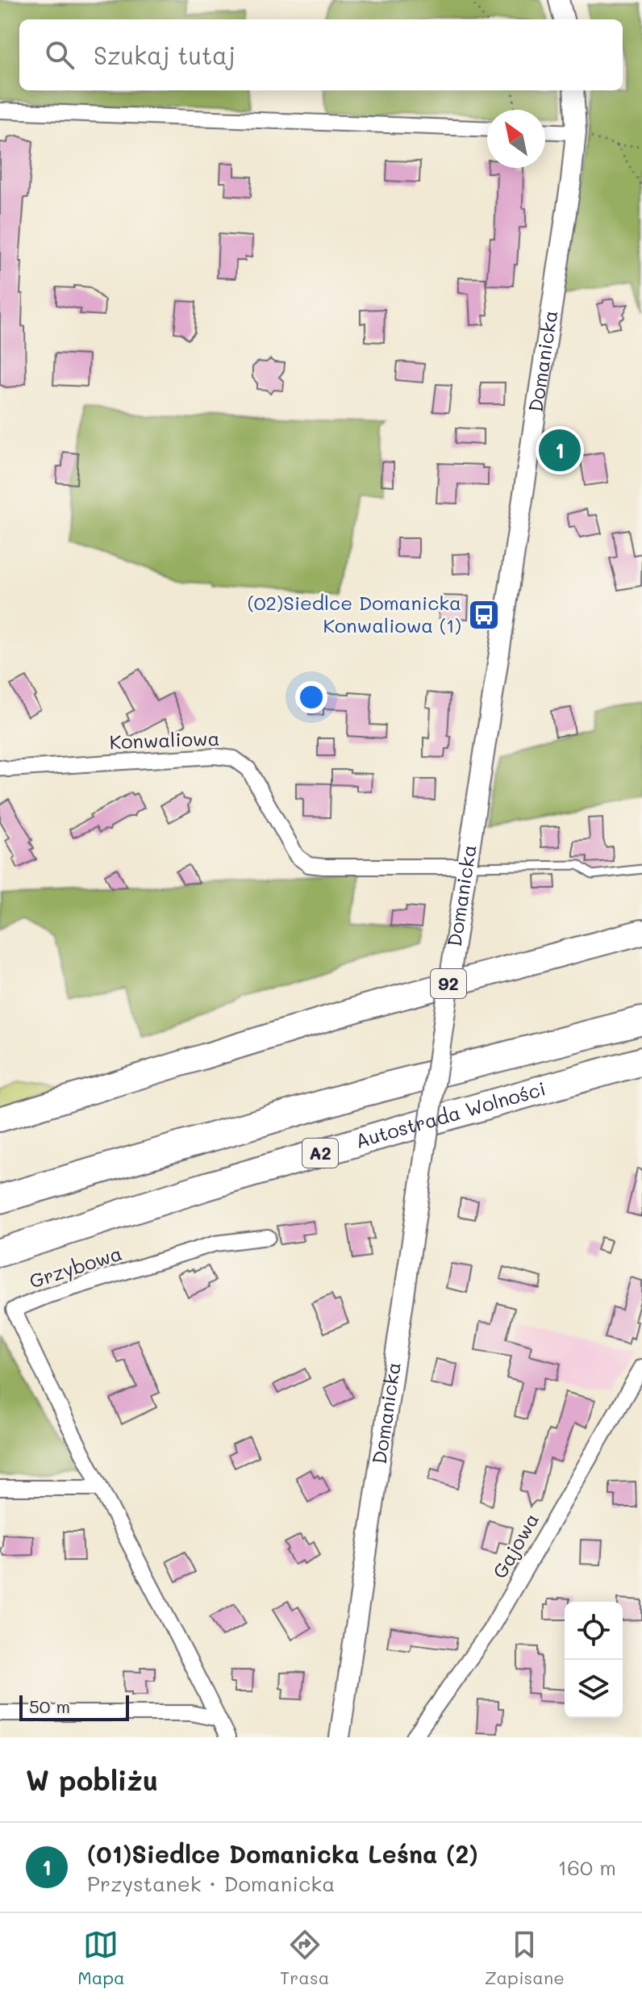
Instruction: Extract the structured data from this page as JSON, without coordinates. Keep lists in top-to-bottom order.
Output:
{
  "streets": {
    "highway": ["Autostrada Wolności", "A2"],
    "main road": ["92"],
    "street": [
      "Domanicka",
      "Konwaliowa",
      "Grzybowa",
      "Gajowa"
    ]
  },
  "crossings": [
    ["Domanicka", "Konwaliowa"]
  ],
  "places": {
    "bus stop": ["(02)Siedlce Domanicka Konwaliowa (1)"]
  },
  "scale_bar": "50 m",
  "north": "top left",
  "page": {
    "search": "Szukaj tutaj",
    "pins": "1",
    "scale": "50 m",
    "heading": "W pobliżu",
    "list": [
      {
        "mark": "1",
        "name": "(01)Siedlce Domanicka Leśna (2)",
        "note": "Przystanek · Domanicka",
        "value": "160 m"
      }
    ],
    "nav": ["Mapa", "Trasa", "Zapisane"]
  }
}
